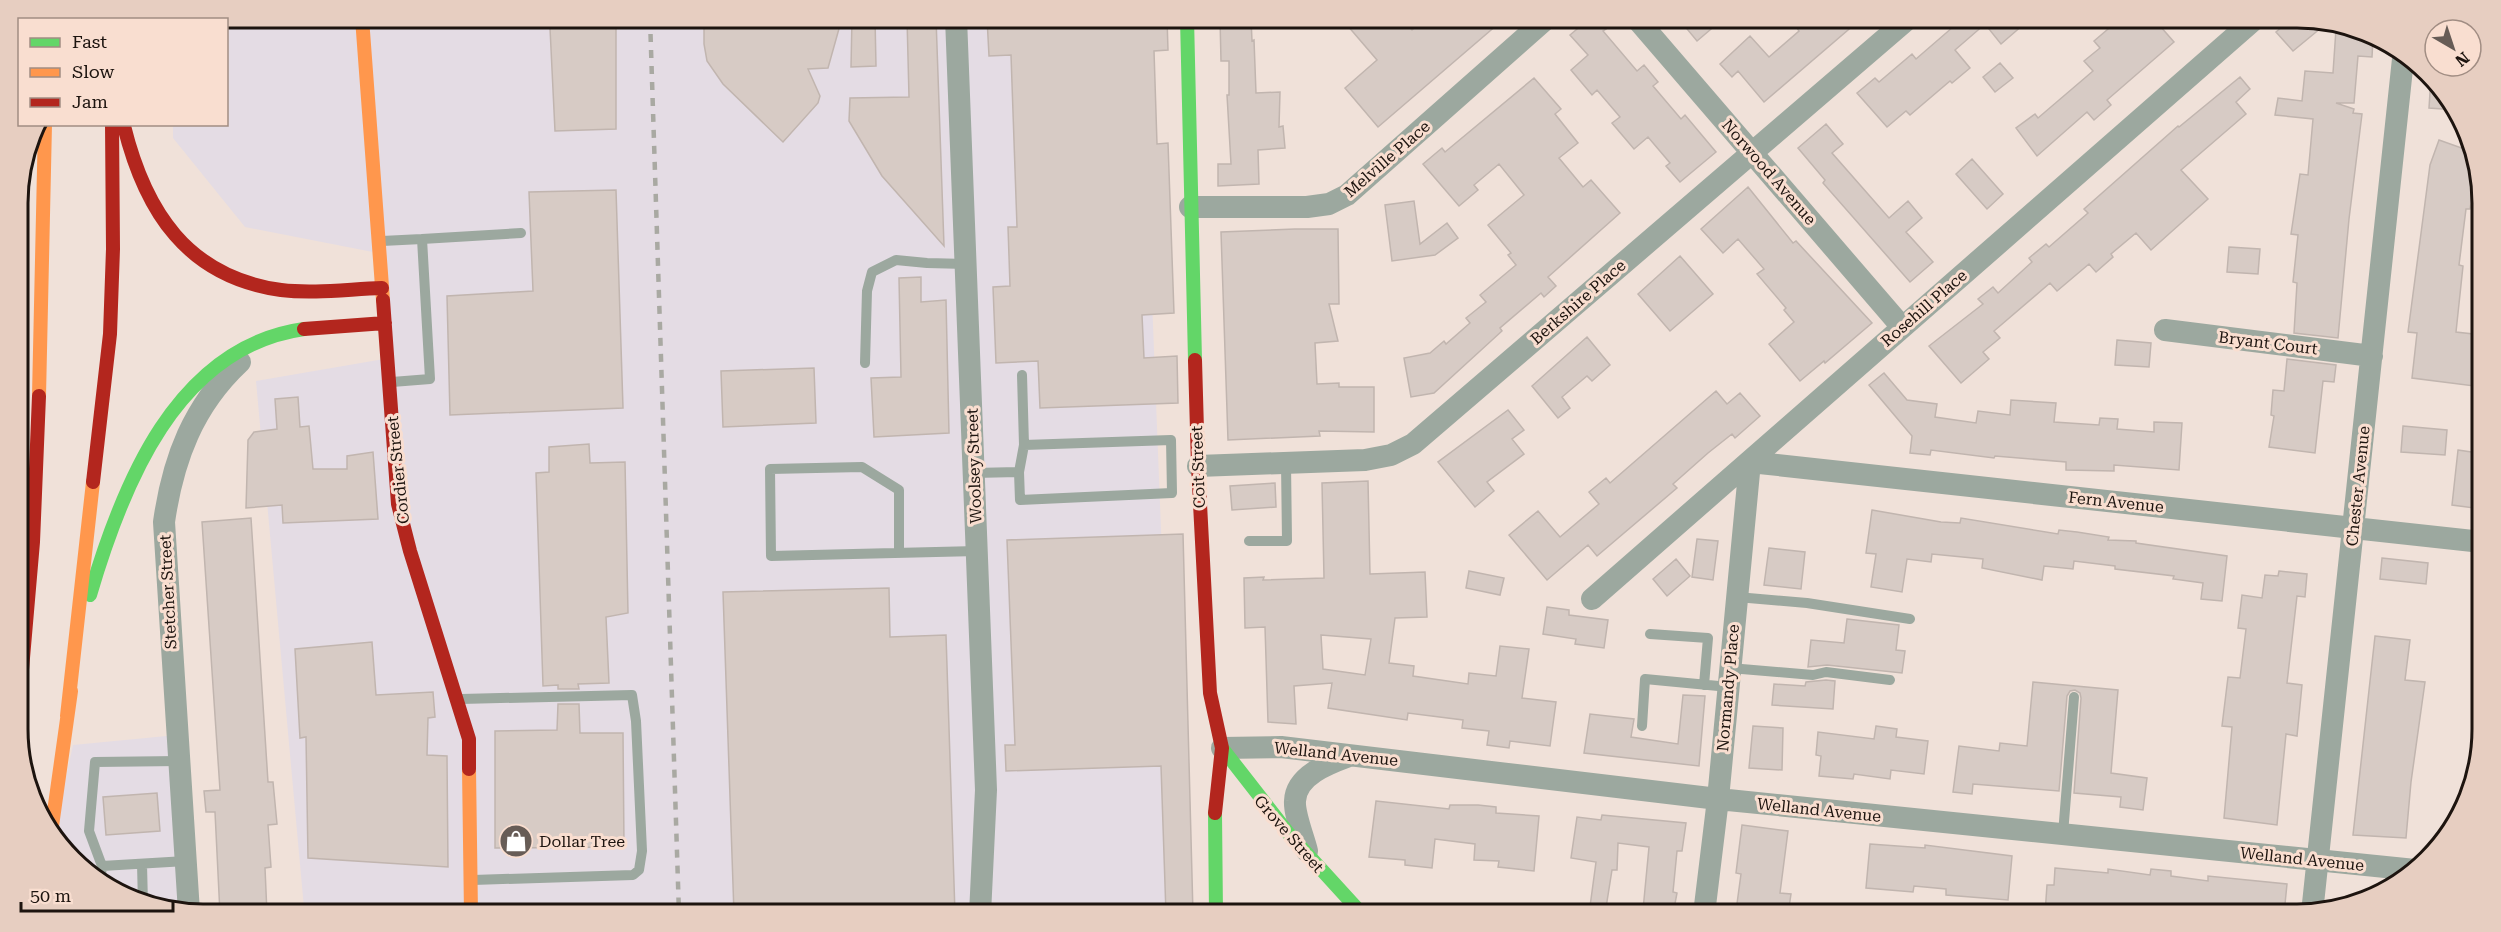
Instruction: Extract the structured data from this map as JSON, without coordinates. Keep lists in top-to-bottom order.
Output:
{
  "streets": {
    "main road": ["Coit Street", "Cordier Street", "Grove Street"],
    "street": [
      "Melville Place",
      "Norwood Avenue",
      "Berkshire Place",
      "Rosehill Place",
      "Bryant Court",
      "Woolsey Street",
      "Chester Avenue",
      "Fern Avenue",
      "Stetcher Street",
      "Normandy Place",
      "Welland Avenue"
    ]
  },
  "crossings": [
    ["Melville Place", "Coit Street"],
    ["Norwood Avenue", "Berkshire Place"],
    ["Norwood Avenue", "Rosehill Place"],
    ["Berkshire Place", "Coit Street"],
    ["Rosehill Place", "Fern Avenue"],
    ["Rosehill Place", "Normandy Place"],
    ["Bryant Court", "Chester Avenue"],
    ["Coit Street", "Welland Avenue"],
    ["Coit Street", "Grove Street"],
    ["Chester Avenue", "Fern Avenue"],
    ["Chester Avenue", "Welland Avenue"],
    ["Fern Avenue", "Normandy Place"],
    ["Normandy Place", "Welland Avenue"],
    ["Welland Avenue", "Grove Street"]
  ],
  "places": {
    "shop": ["Dollar Tree"]
  },
  "legend": ["Fast", "Slow", "Jam"],
  "scale_bar": "50 m",
  "north": "bottom right"
}
